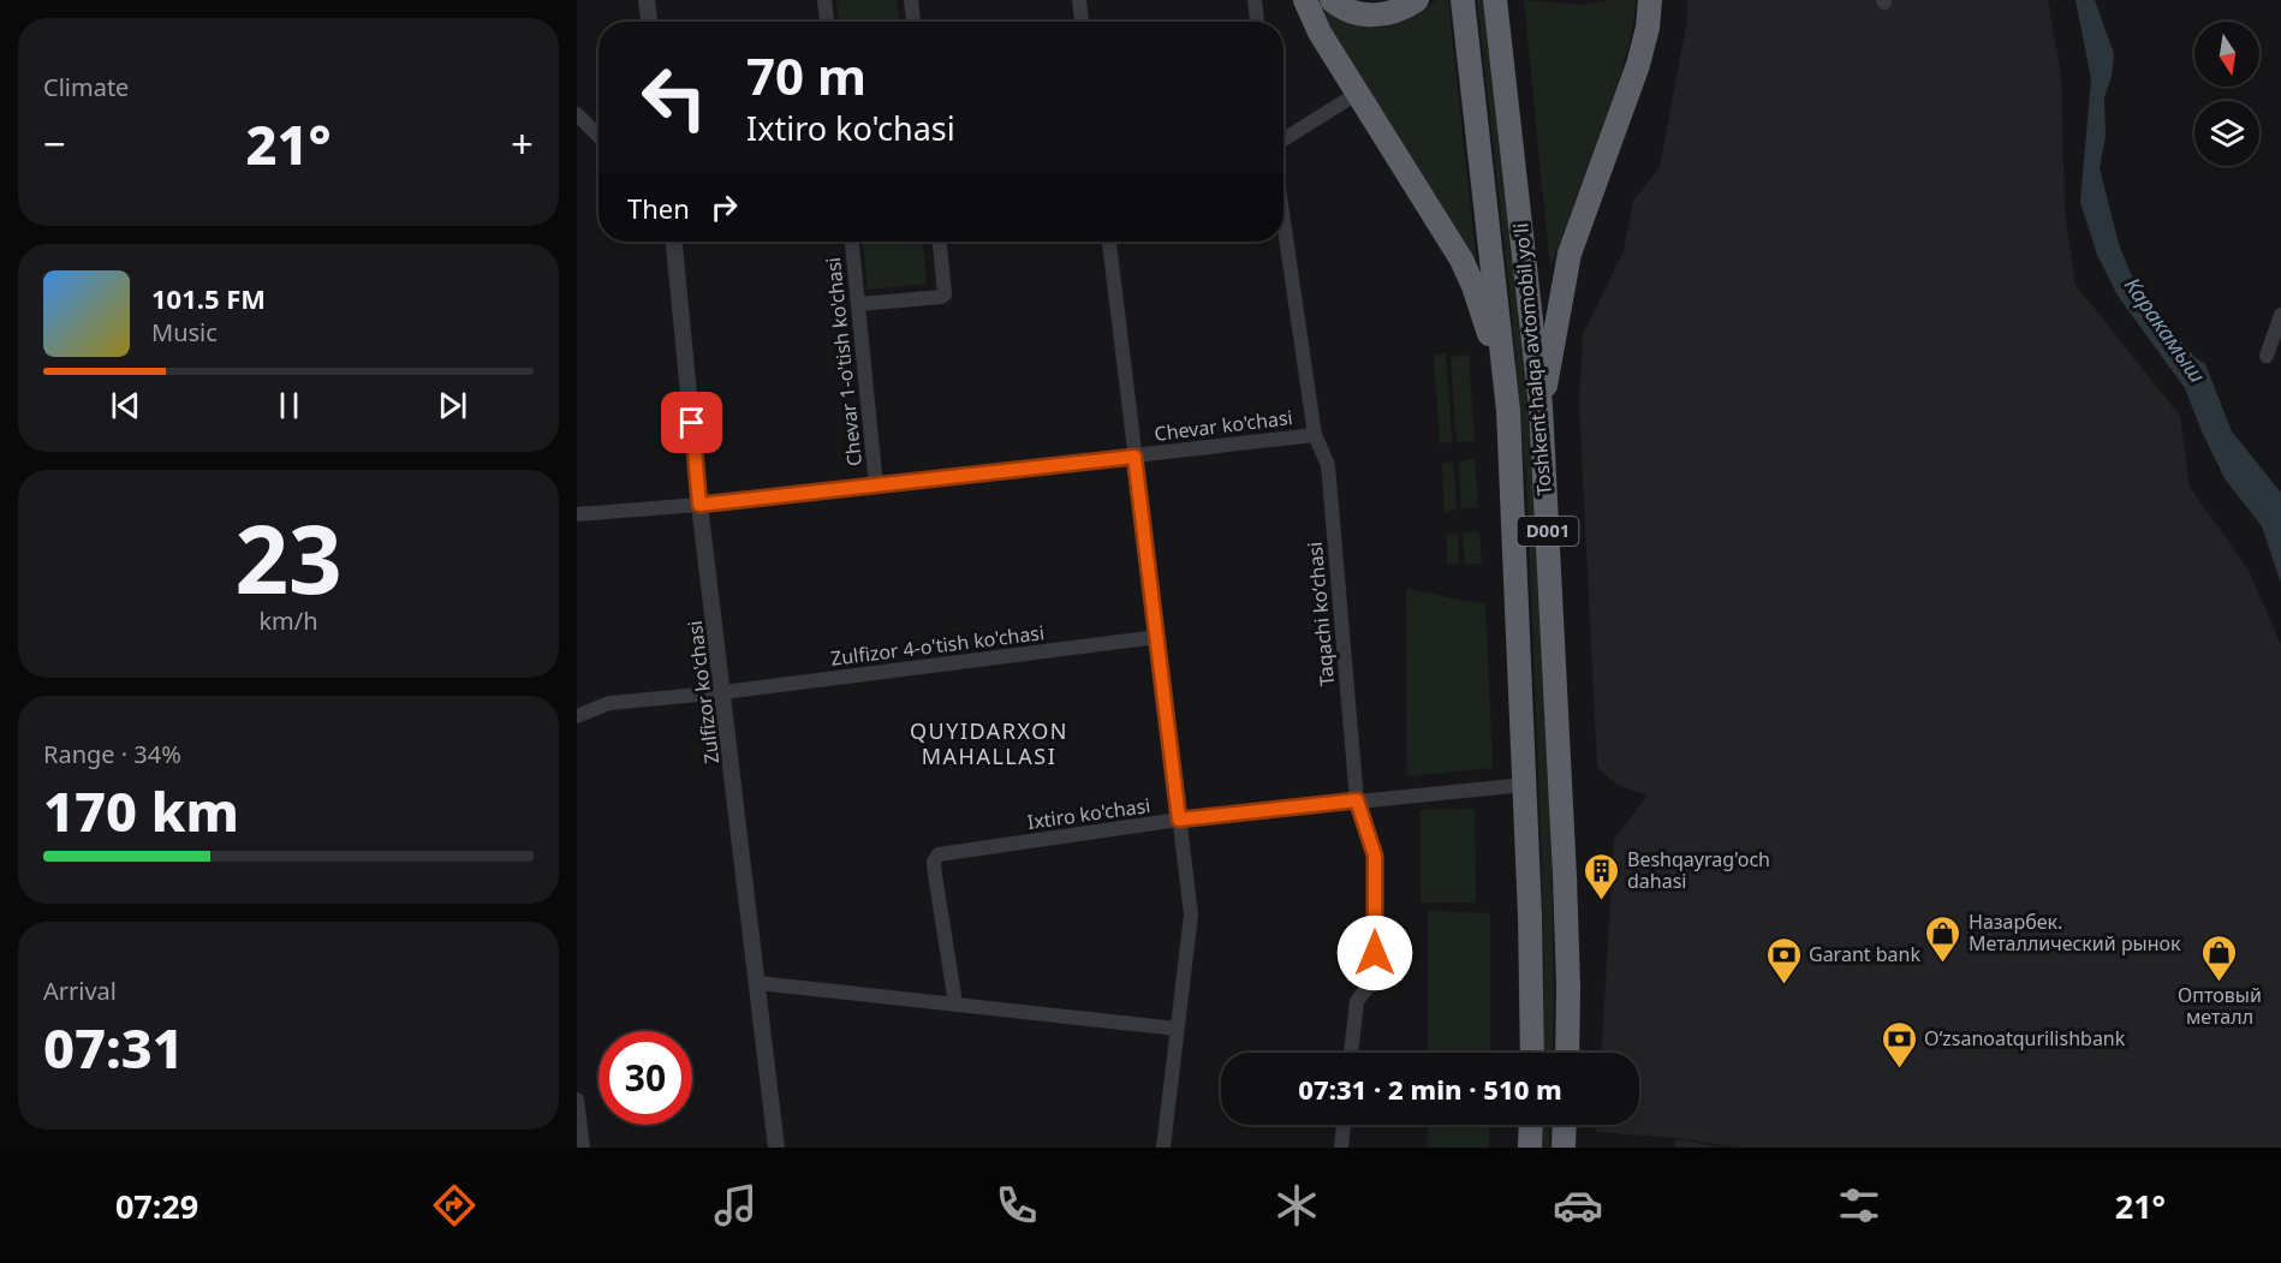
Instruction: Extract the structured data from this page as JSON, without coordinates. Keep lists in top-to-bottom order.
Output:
{
  "streets": {
    "highway": ["Toshkent halqa avtomobil yo'li", "D001"],
    "street": [
      "Chevar 1-o'tish ko'chasi",
      "Chevar ko'chasi",
      "Taqachi koʻchasi",
      "Zulfizor 4-o'tish ko'chasi",
      "Zulfizor ko'chasi",
      "Ixtiro ko'chasi"
    ]
  },
  "crossings": [
    ["Toshkent halqa avtomobil yo'li", "Ixtiro ko'chasi"],
    ["Chevar 1-o'tish ko'chasi", "Chevar ko'chasi"],
    ["Chevar ko'chasi", "Taqachi koʻchasi"],
    ["Chevar ko'chasi", "Zulfizor ko'chasi"],
    ["Taqachi koʻchasi", "Ixtiro ko'chasi"],
    ["Zulfizor 4-o'tish ko'chasi", "Zulfizor ko'chasi"]
  ],
  "districts": ["QUYIDARXON MAHALLASI"],
  "water": ["Каракамыш"],
  "places": {
    "building": ["Beshqayrag'och dahasi"],
    "shop": ["Назарбек. Металлический рынок", "Оптовый металл"],
    "bank": ["Garant bank", "Oʻzsanoatqurilishbank"]
  },
  "north": "bottom",
  "page": {
    "tile": [
      "Climate",
      ["23", "km/h"],
      ["Range · 34%", "170 km"],
      ["Arrival", "07:31"]
    ],
    "turn": ["70 m", "Ixtiro ko'chasi"],
    "heat": ["−", "21°", "+"],
    "then": "Then",
    "song": ["101.5 FM", "Music"],
    "limit": "30",
    "trip": "07:31 · 2 min · 510 m",
    "tabs": ["07:29", "21°"]
  }
}
